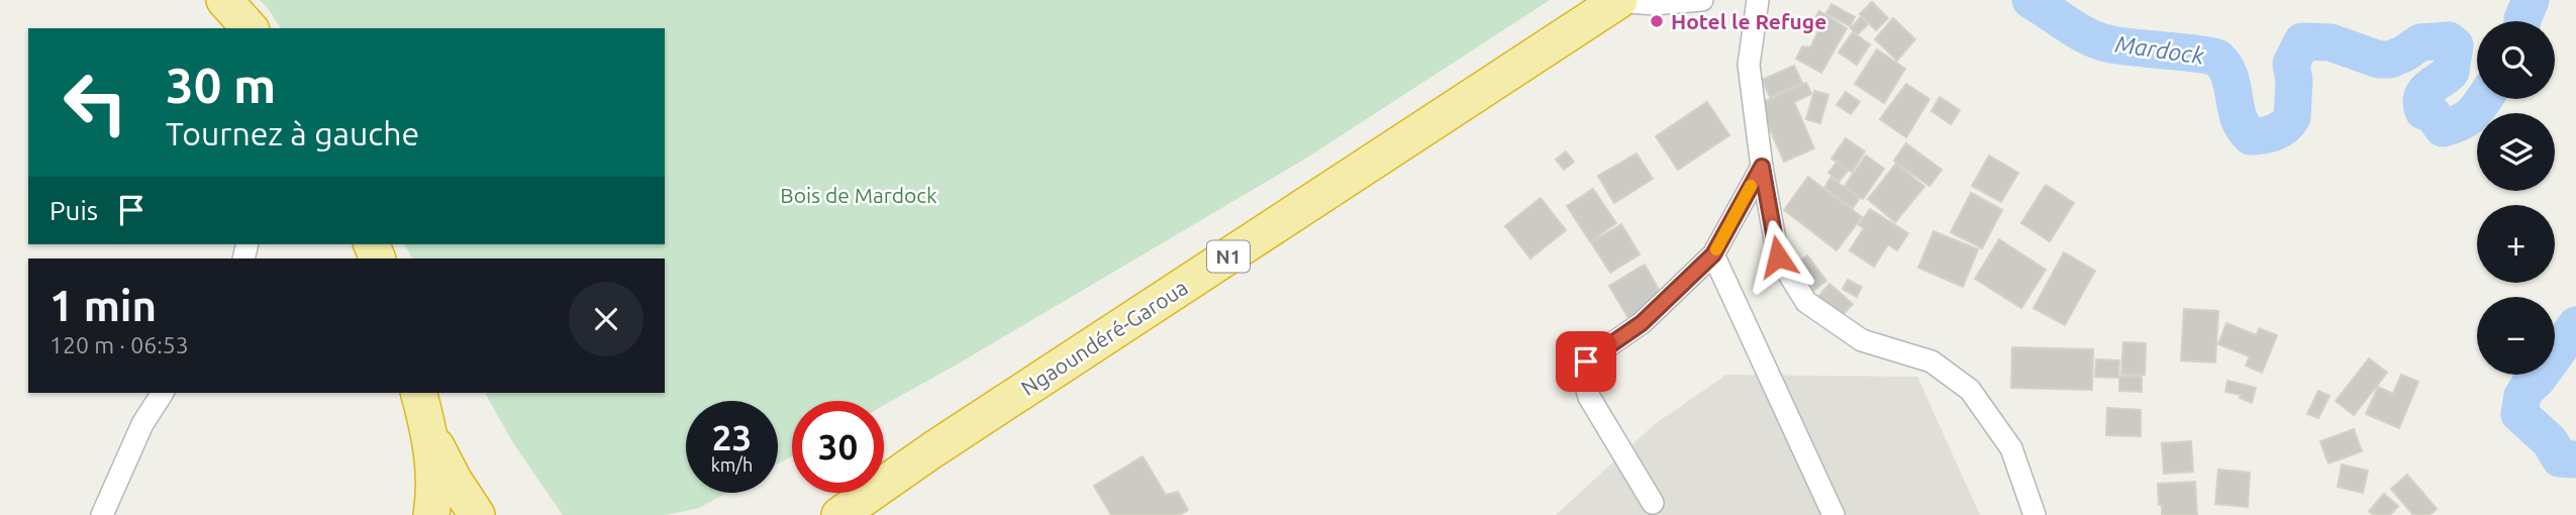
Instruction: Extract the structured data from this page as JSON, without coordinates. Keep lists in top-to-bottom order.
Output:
{
  "streets": {
    "highway": ["N1", "Ngaoundéré-Garoua"]
  },
  "water": ["Mardock"],
  "parks": ["Bois de Mardock"],
  "places": ["Hotel le Refuge"],
  "page": {
    "map_buttons": ["+", "−"],
    "turn": ["30 m", "Tournez à gauche"],
    "then": "Puis",
    "heading": ["1 min", "120 m · 06:53"],
    "speed": "23 km/h",
    "limit": "30"
  }
}
